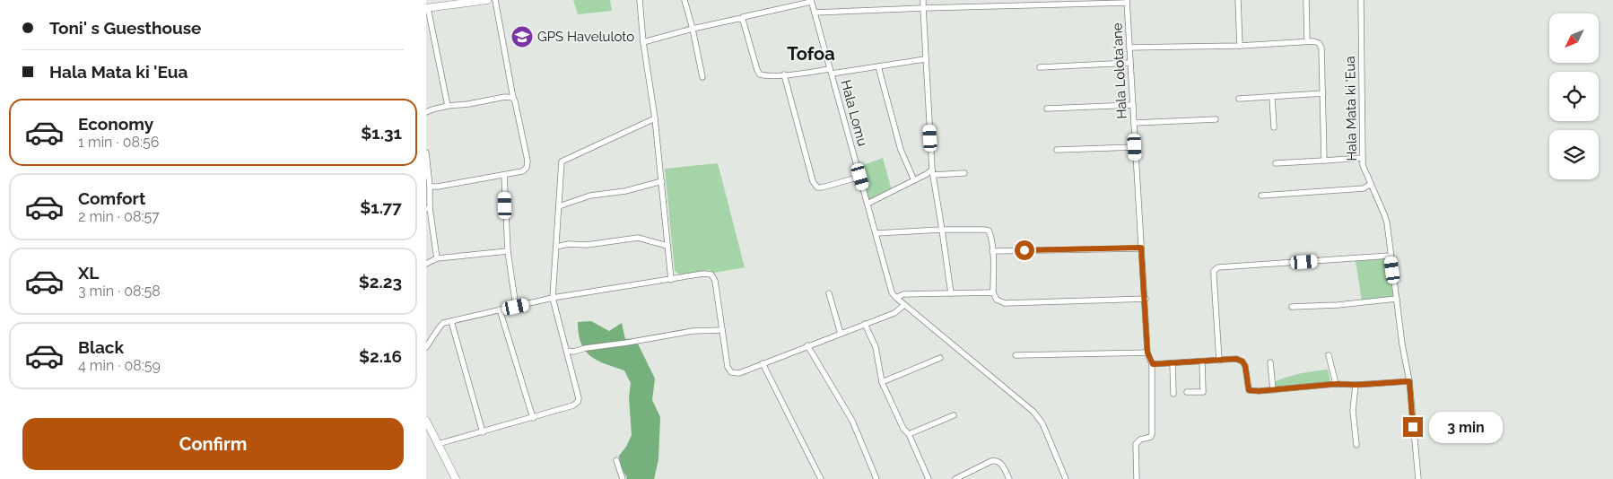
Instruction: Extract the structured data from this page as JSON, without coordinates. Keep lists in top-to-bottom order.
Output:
{
  "streets": {
    "street": ["Hala Lolota'ane", "Hala Mata ki 'Eua", "Hala Lomu"]
  },
  "districts": ["Tofoa"],
  "places": {
    "school or university": ["GPS Haveluloto"]
  },
  "north": "bottom left",
  "page": {
    "banner": ["Toni' s Guesthouse", "Hala Mata ki 'Eua"],
    "list": [
      {
        "name": "Economy",
        "note": "1 min · 08:56",
        "value": "$1.31"
      },
      {
        "name": "Comfort",
        "note": "2 min · 08:57",
        "value": "$1.77"
      },
      {
        "name": "XL",
        "note": "3 min · 08:58",
        "value": "$2.23"
      },
      {
        "name": "Black",
        "note": "4 min · 08:59",
        "value": "$2.16"
      }
    ],
    "buttons": "Confirm",
    "bubble": "3 min"
  }
}
